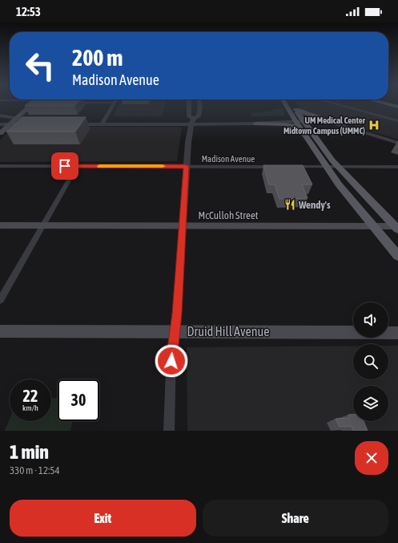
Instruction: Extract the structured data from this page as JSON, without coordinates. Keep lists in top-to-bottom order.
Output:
{
  "streets": {
    "main road": ["McCulloh Street", "Druid Hill Avenue"],
    "street": ["Madison Avenue"]
  },
  "places": {
    "hospital": ["UM Medical Center Midtown Campus (UMMC)"],
    "restaurant": ["Wendy's"]
  },
  "page": {
    "status": "12:53",
    "turn": ["200 m", "Madison Avenue"],
    "speed": "22 km/h",
    "limit": "30",
    "heading": ["1 min", "330 m · 12:54"],
    "buttons": ["Exit", "Share"]
  }
}
